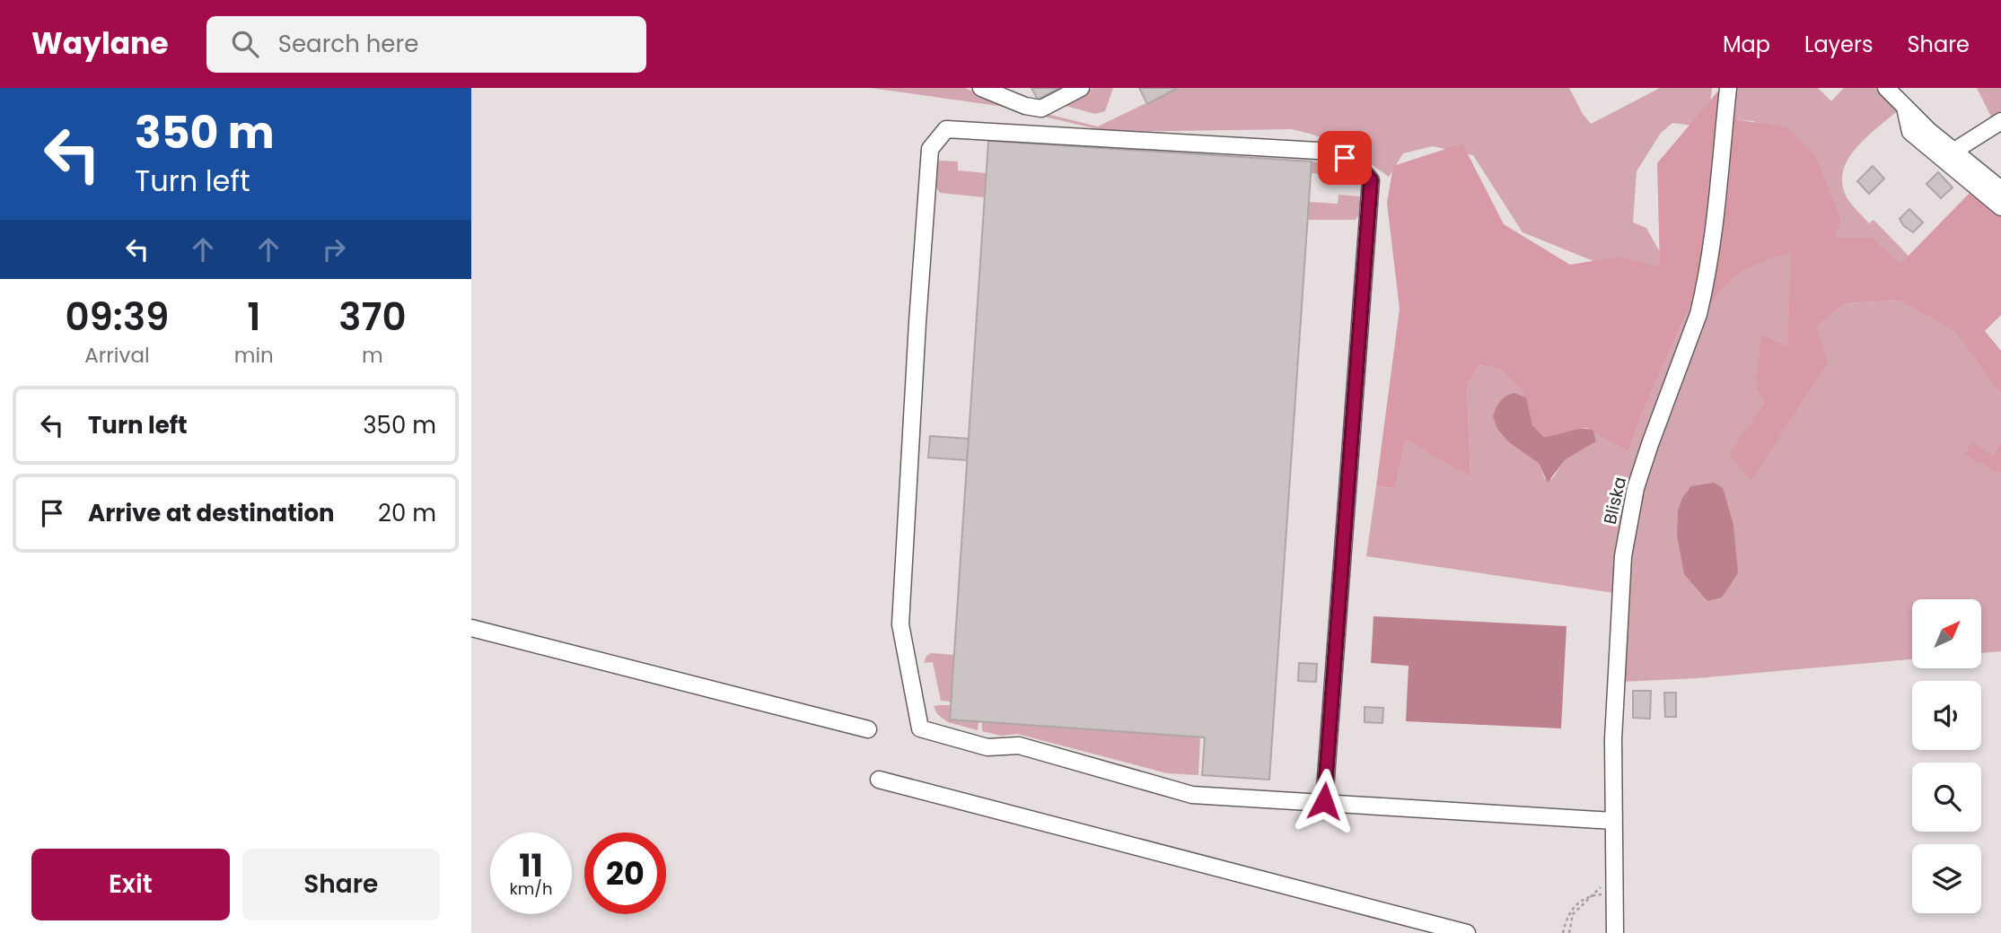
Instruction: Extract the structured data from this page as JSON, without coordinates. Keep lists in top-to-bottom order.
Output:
{
  "streets": {
    "street": ["Bliska"]
  },
  "north": "top right",
  "page": {
    "header": "Waylane",
    "search": "Search here",
    "nav": ["Map", "Layers", "Share"],
    "turn": ["350 m", "Turn left"],
    "eta": [
      "09:39",
      "Arrival",
      "1",
      "min",
      "370",
      "m"
    ],
    "list": [
      {
        "name": "Turn left",
        "value": "350 m"
      },
      {
        "name": "Arrive at destination",
        "value": "20 m"
      }
    ],
    "speed": "11 km/h",
    "limit": "20",
    "buttons": ["Exit", "Share"]
  }
}
